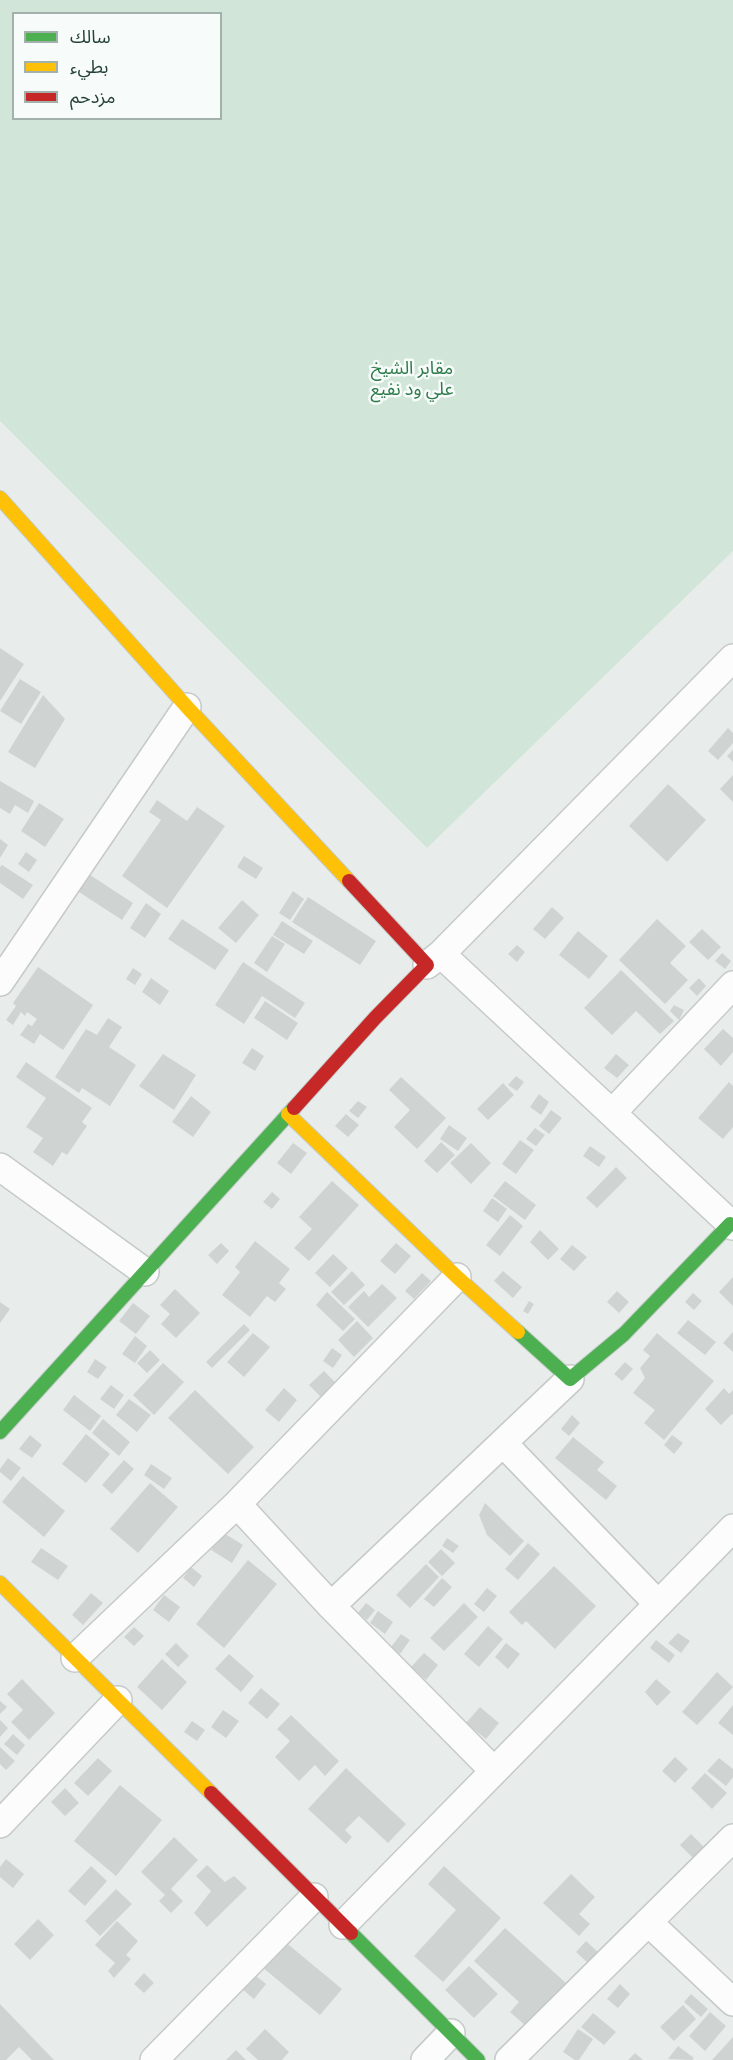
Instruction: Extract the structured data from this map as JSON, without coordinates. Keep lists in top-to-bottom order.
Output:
{
  "parks": ["مقابر الشيخ علي ود نفيع"],
  "legend": ["سالك", "بطيء", "مزدحم"]
}
